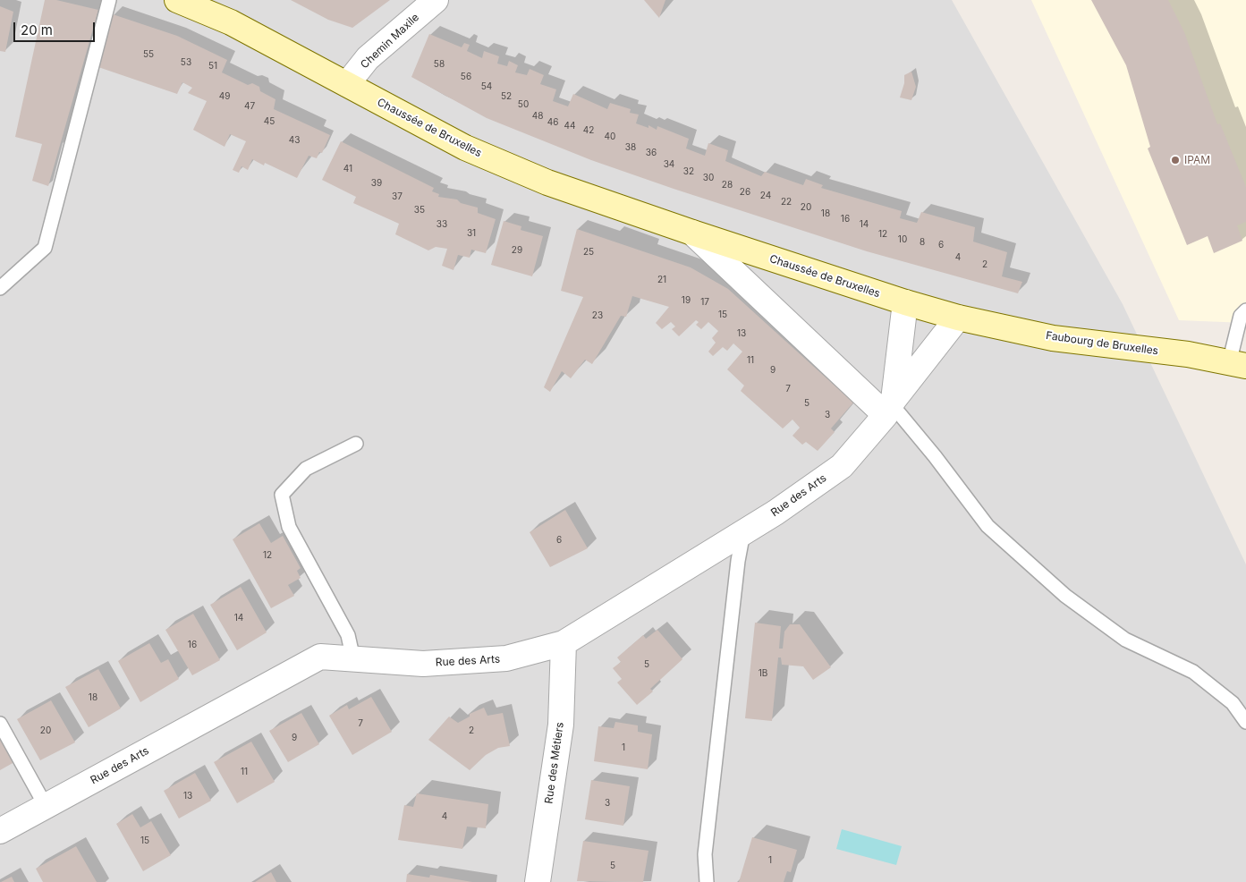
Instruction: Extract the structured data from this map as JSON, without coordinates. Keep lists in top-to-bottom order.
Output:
{
  "streets": {
    "main road": ["Chaussée de Bruxelles", "Faubourg de Bruxelles"],
    "street": ["Chemin Maxile", "Rue des Arts", "Rue des Métiers"]
  },
  "crossings": [
    ["Chemin Maxile", "Chaussée de Bruxelles"],
    ["Chaussée de Bruxelles", "Faubourg de Bruxelles"],
    ["Chaussée de Bruxelles", "Rue des Arts"],
    ["Faubourg de Bruxelles", "Rue des Arts"],
    ["Rue des Arts", "Rue des Métiers"]
  ],
  "places": ["IPAM"],
  "house_numbers": [
    "55",
    "53",
    "58",
    "51",
    "56",
    "54",
    "49",
    "52",
    "50",
    "47",
    "48",
    "45",
    "46",
    "44",
    "42",
    "40",
    "43",
    "38",
    "36",
    "34",
    "41",
    "32",
    "30",
    "39",
    "28",
    "26",
    "24",
    "37",
    "22",
    "20",
    "35",
    "18",
    "16",
    "33",
    "14",
    "31",
    "12",
    "10",
    "8",
    "6",
    "29",
    "25",
    "4",
    "2",
    "21",
    "19",
    "17",
    "15",
    "23",
    "13",
    "11",
    "9",
    "7",
    "5",
    "3",
    "6",
    "12",
    "14",
    "16",
    "5",
    "1B",
    "18",
    "7",
    "20",
    "2",
    "9",
    "1",
    "11",
    "13",
    "3",
    "4",
    "15",
    "1",
    "5"
  ],
  "scale_bar": "20 m"
}
